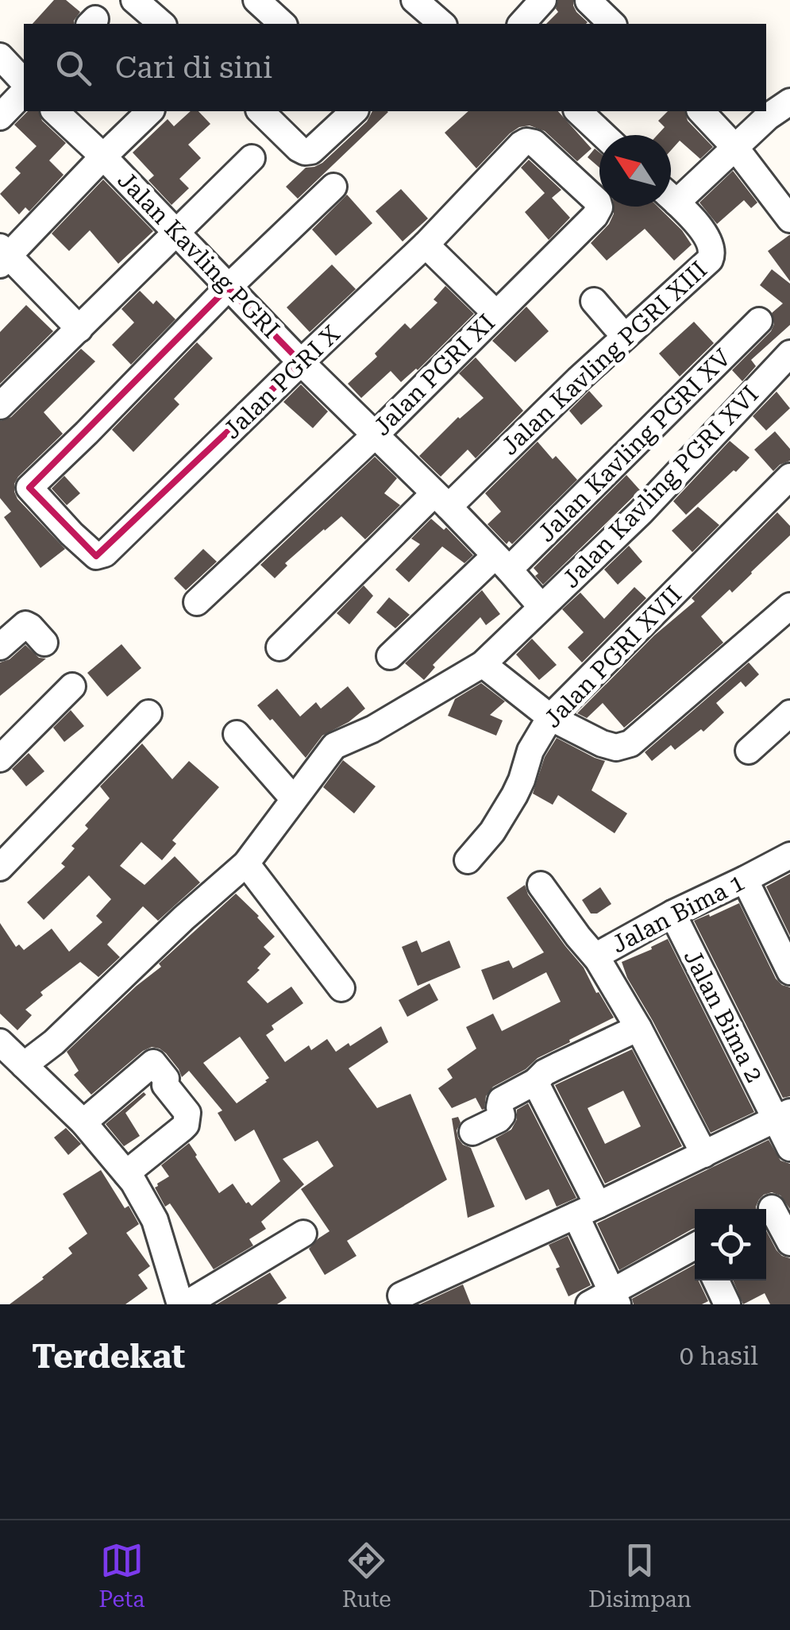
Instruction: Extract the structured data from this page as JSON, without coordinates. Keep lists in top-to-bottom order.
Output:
{
  "streets": {
    "street": [
      "Jalan Kavling PGRI",
      "Jalan Kavling PGRI XIII",
      "Jalan PGRI XI",
      "Jalan PGRI X",
      "Jalan Kavling PGRI XV",
      "Jalan Kavling PGRI XVI",
      "Jalan PGRI XVII",
      "Jalan Bima 1",
      "Jalan Bima 2"
    ]
  },
  "crossings": [
    ["Jalan Kavling PGRI", "Jalan Kavling PGRI XIII"],
    ["Jalan Kavling PGRI", "Jalan PGRI XI"],
    ["Jalan Kavling PGRI", "Jalan PGRI X"],
    ["Jalan Kavling PGRI", "Jalan Kavling PGRI XV"],
    ["Jalan Kavling PGRI", "Jalan Kavling PGRI XVI"],
    ["Jalan PGRI XI", "Jalan PGRI X"],
    ["Jalan Bima 1", "Jalan Bima 2"]
  ],
  "north": "top left",
  "page": {
    "search": "Cari di sini",
    "heading": ["Terdekat", "0 hasil"],
    "nav": ["Peta", "Rute", "Disimpan"]
  }
}
